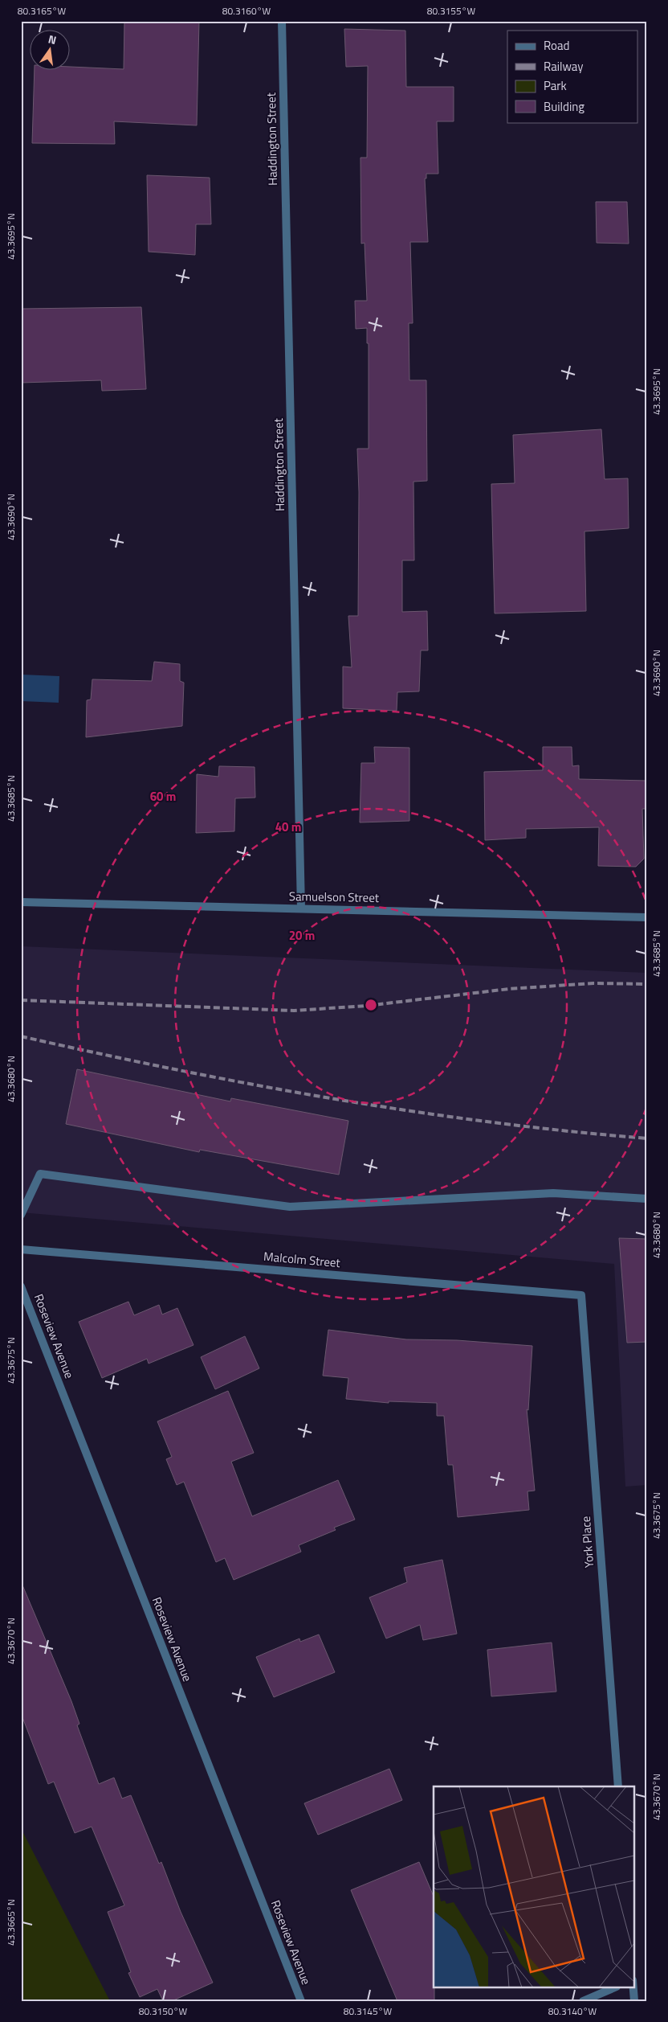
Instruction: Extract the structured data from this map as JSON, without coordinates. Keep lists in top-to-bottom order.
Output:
{
  "streets": {
    "street": [
      "Haddington Street",
      "Samuelson Street",
      "Malcolm Street",
      "Roseview Avenue",
      "York Place"
    ]
  },
  "crossings": [
    ["Haddington Street", "Samuelson Street"],
    ["Malcolm Street", "York Place"]
  ],
  "legend": [
    "Road",
    "Railway",
    "Park",
    "Building"
  ],
  "north": "top",
  "coordinates": [
    "80.3165°W",
    "80.3160°W",
    "80.3155°W",
    "43.3695°N",
    "43.3690°N",
    "43.3685°N",
    "43.3680°N",
    "43.3675°N",
    "43.3670°N",
    "43.3665°N",
    "80.3150°W",
    "80.3145°W",
    "80.3140°W"
  ],
  "rings": ["60 m", "40 m", "20 m"]
}
